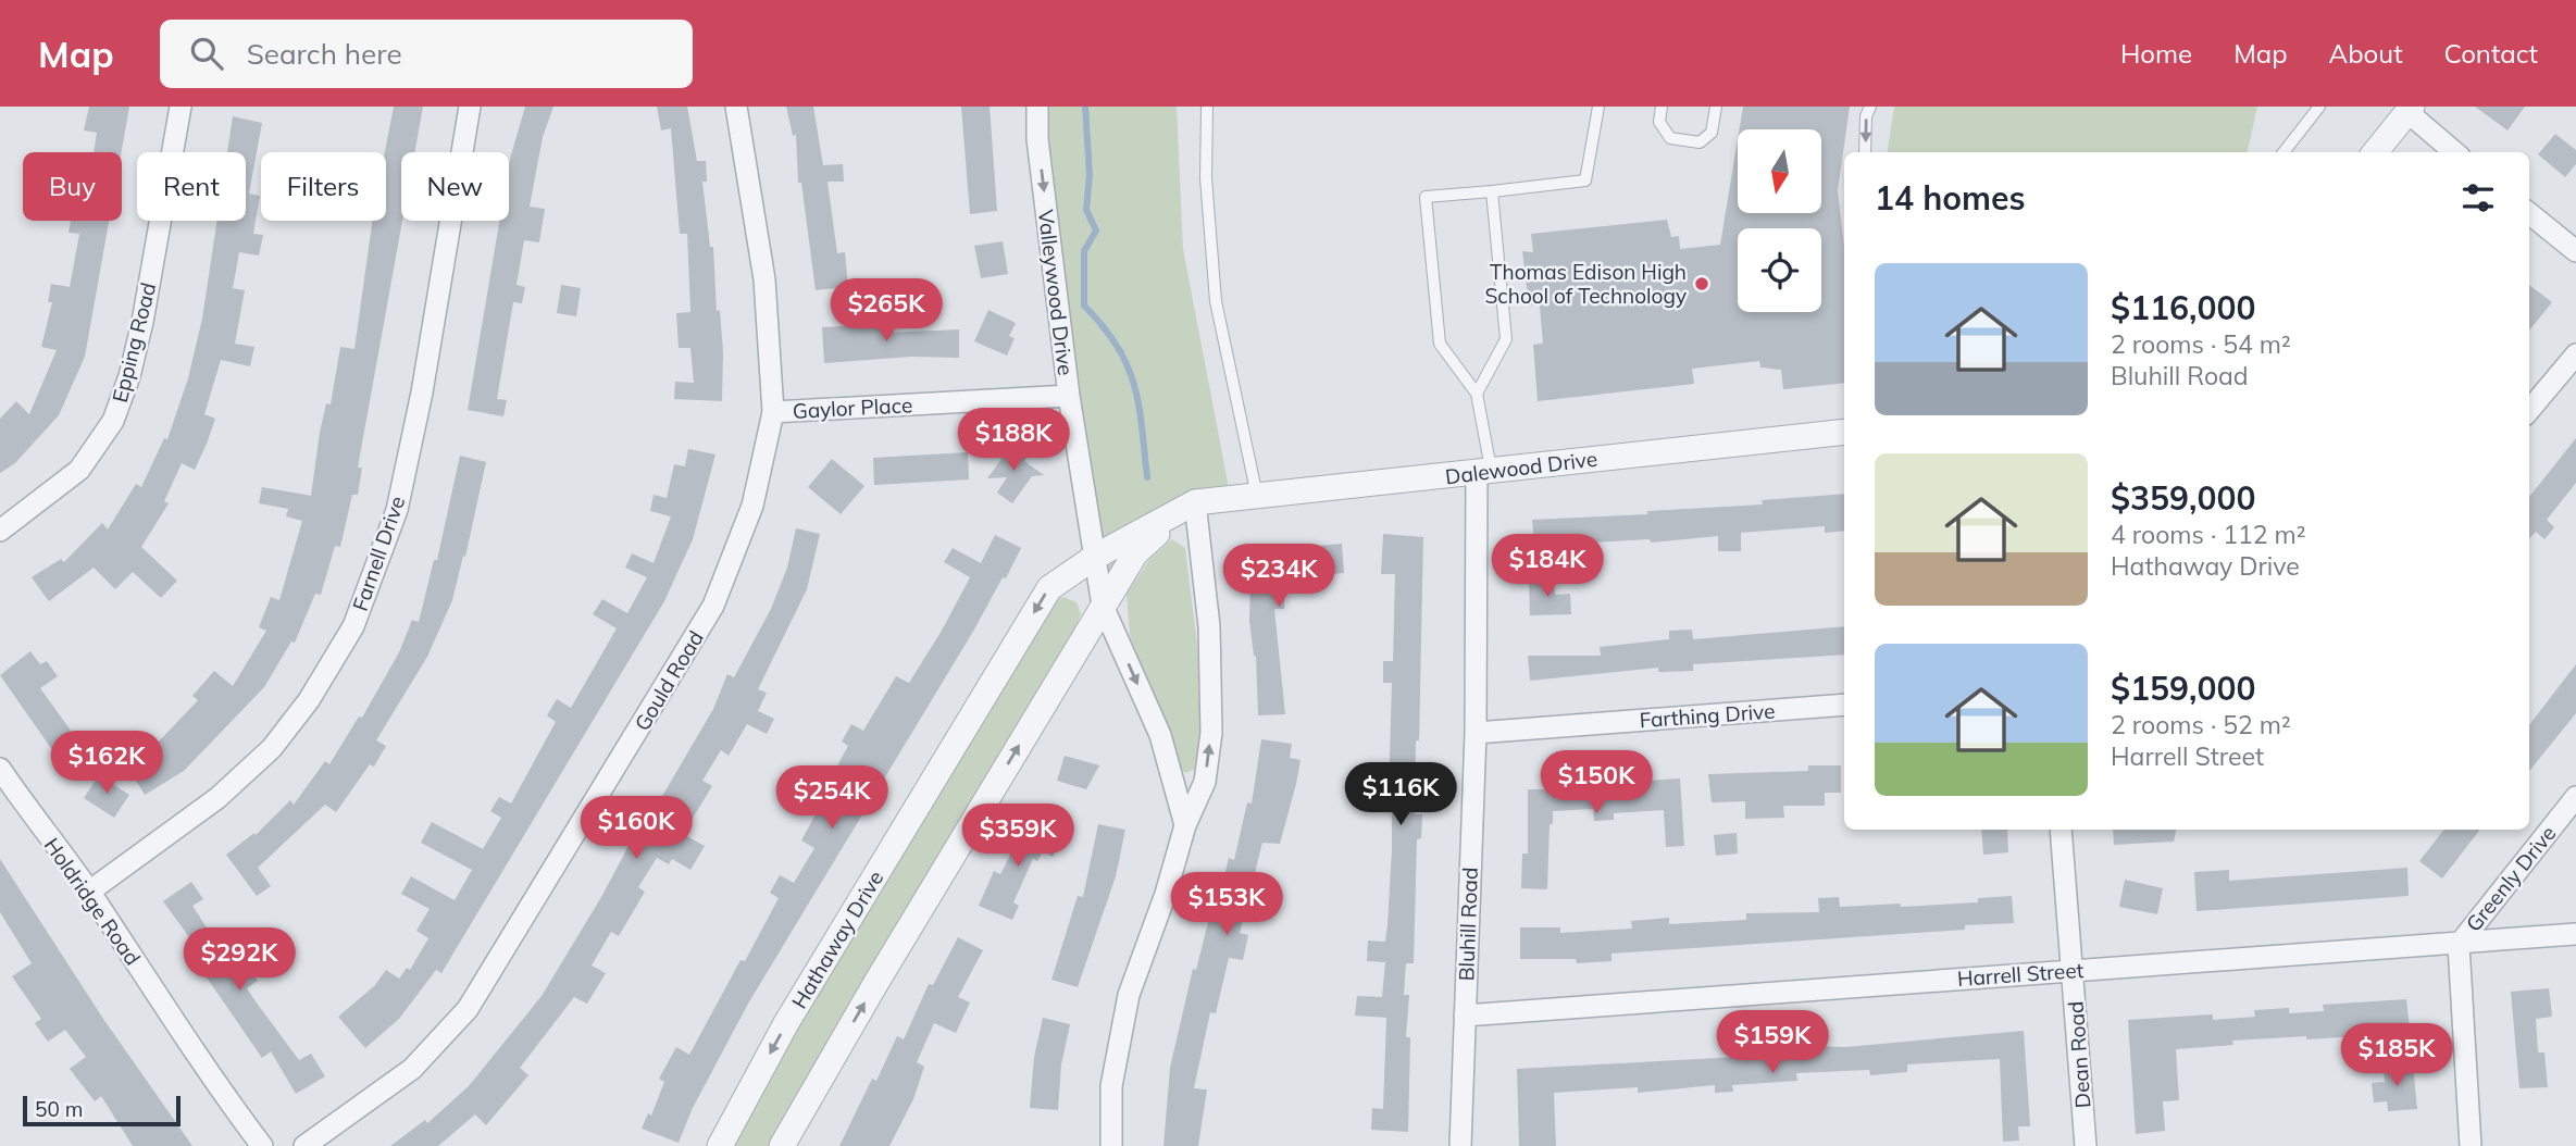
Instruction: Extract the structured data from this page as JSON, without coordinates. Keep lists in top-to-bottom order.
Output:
{
  "streets": {
    "street": [
      "Valleywood Drive",
      "Epping Road",
      "Gaylor Place",
      "Dalewood Drive",
      "Farnell Drive",
      "Gould Road",
      "Farthing Drive",
      "Greenly Drive",
      "Holdridge Road",
      "Bluhill Road",
      "Hathaway Drive",
      "Harrell Street",
      "Dean Road"
    ]
  },
  "crossings": [
    ["Valleywood Drive", "Gaylor Place"],
    ["Valleywood Drive", "Dalewood Drive"],
    ["Valleywood Drive", "Hathaway Drive"],
    ["Gaylor Place", "Gould Road"],
    ["Dalewood Drive", "Bluhill Road"],
    ["Dalewood Drive", "Hathaway Drive"],
    ["Farnell Drive", "Holdridge Road"],
    ["Farthing Drive", "Bluhill Road"],
    ["Greenly Drive", "Harrell Street"],
    ["Bluhill Road", "Harrell Street"],
    ["Harrell Street", "Dean Road"]
  ],
  "places": ["Thomas Edison High School of Technology"],
  "scale_bar": "50 m",
  "north": "bottom",
  "page": {
    "header": "Map",
    "search": "Search here",
    "nav": [
      "Home",
      "Map",
      "About",
      "Contact"
    ],
    "chip": [
      "Buy",
      "Rent",
      "Filters",
      "New"
    ],
    "heading": "14 homes",
    "list": [
      {
        "name": "$116,000",
        "note": "2 rooms · 54 m² · Bluhill Road"
      },
      {
        "name": "$359,000",
        "note": "4 rooms · 112 m² · Hathaway Drive"
      },
      {
        "name": "$159,000",
        "note": "2 rooms · 52 m² · Harrell Street"
      }
    ],
    "price": [
      "$265K",
      "$188K",
      "$184K",
      "$234K",
      "$162K",
      "$150K",
      "$116K",
      "$254K",
      "$160K",
      "$359K",
      "$153K",
      "$292K",
      "$159K",
      "$185K"
    ],
    "scale": "50 m"
  }
}
